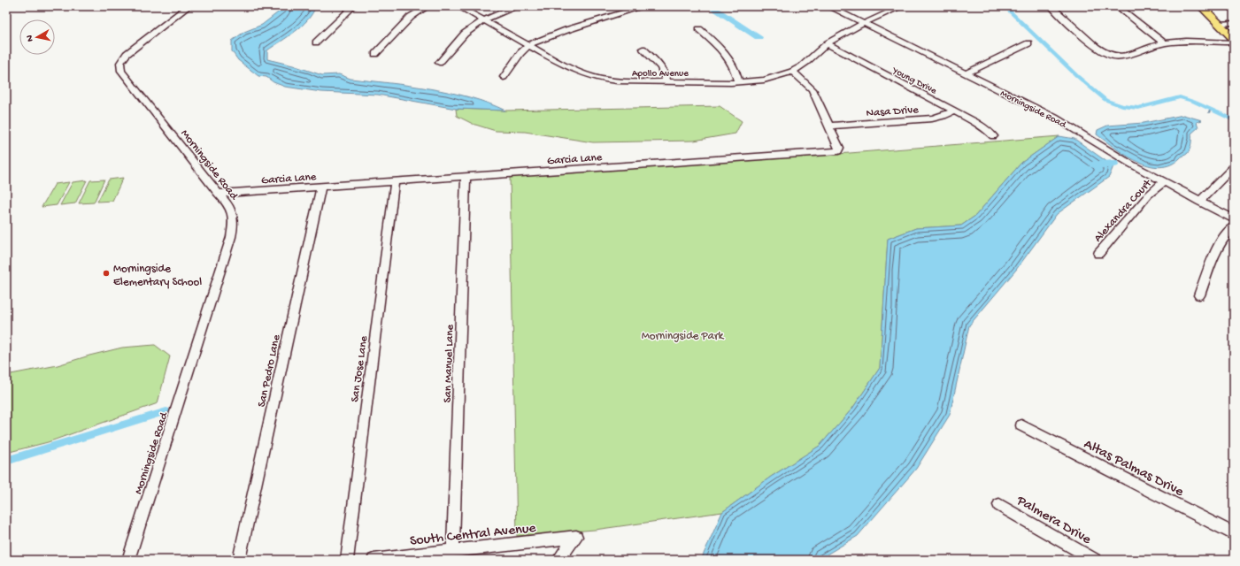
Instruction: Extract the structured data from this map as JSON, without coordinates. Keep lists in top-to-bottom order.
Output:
{
  "streets": {
    "street": [
      "Apollo Avenue",
      "Young Drive",
      "Morningside Road",
      "Nasa Drive",
      "Garcia Lane",
      "Alexandra Court",
      "San Manuel Lane",
      "San Jose Lane",
      "San Pedro Lane",
      "Altas Palmas Drive",
      "Palmera Drive",
      "South Central Avenue"
    ]
  },
  "crossings": [
    ["Apollo Avenue", "Young Drive"],
    ["Apollo Avenue", "Morningside Road"],
    ["Apollo Avenue", "Garcia Lane"],
    ["Young Drive", "Nasa Drive"],
    ["Morningside Road", "Garcia Lane"],
    ["Morningside Road", "Alexandra Court"],
    ["Nasa Drive", "Garcia Lane"],
    ["Garcia Lane", "San Manuel Lane"],
    ["Garcia Lane", "San Jose Lane"],
    ["Garcia Lane", "San Pedro Lane"],
    ["San Manuel Lane", "South Central Avenue"]
  ],
  "parks": ["Morningside Park"],
  "places": ["Morningside Elementary School"],
  "north": "left"
}
